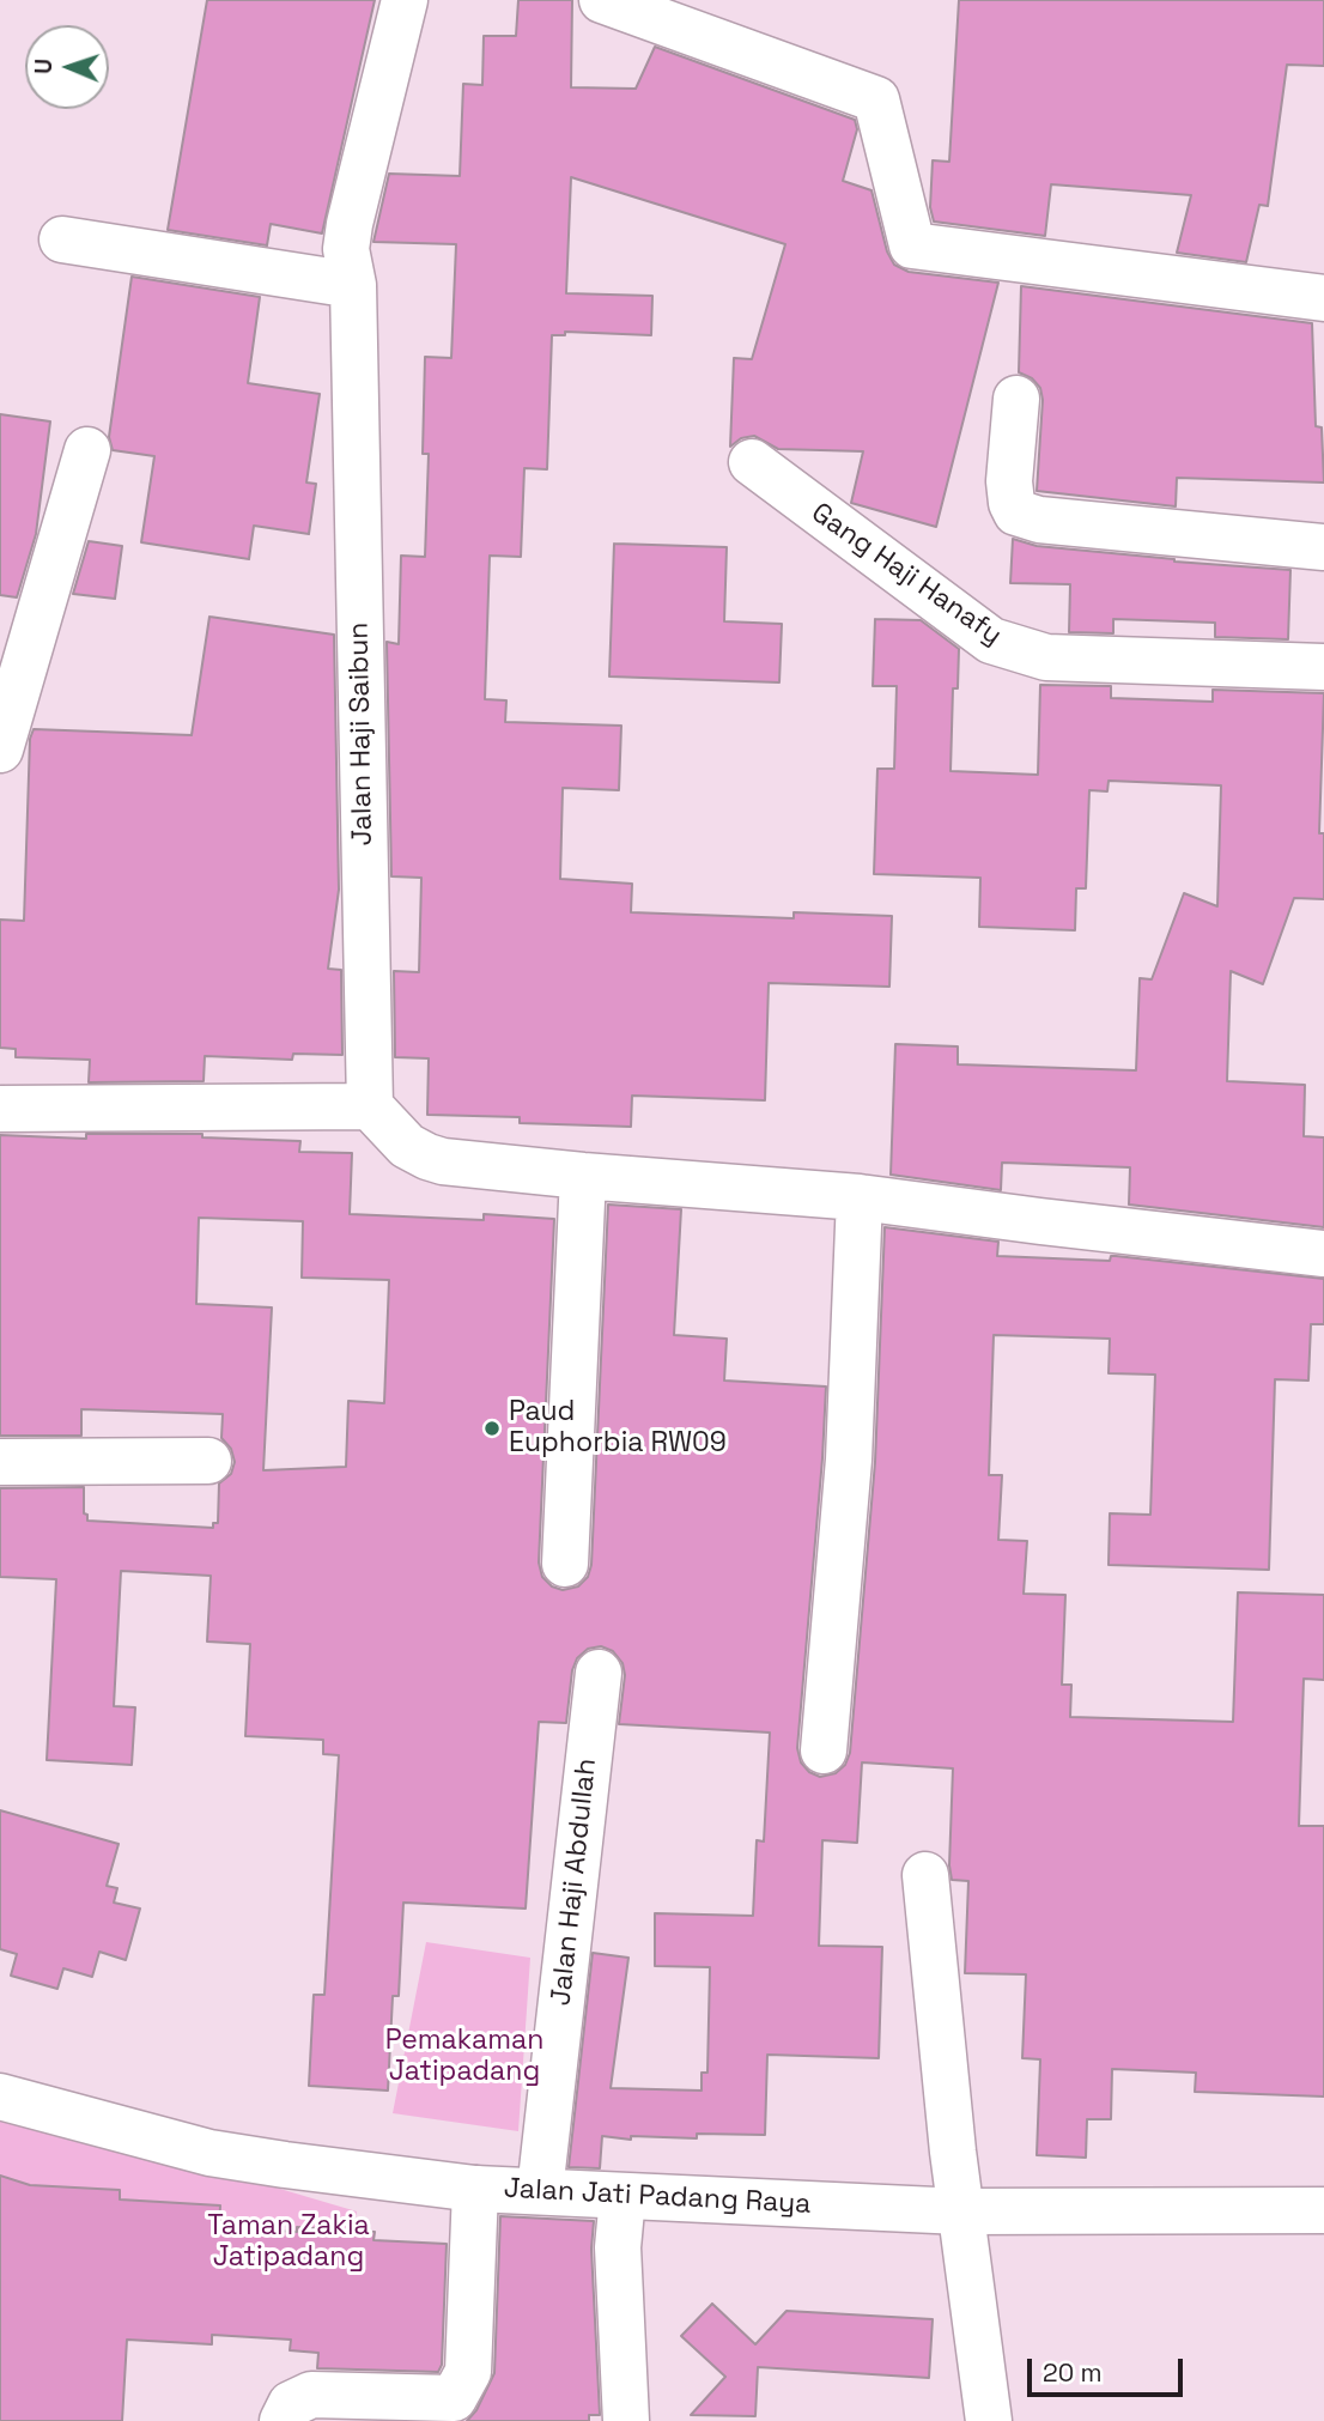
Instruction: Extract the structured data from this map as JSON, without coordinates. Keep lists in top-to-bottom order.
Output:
{
  "streets": {
    "street": [
      "Gang Haji Hanafy",
      "Jalan Haji Saibun",
      "Jalan Haji Abdullah",
      "Jalan Jati Padang Raya"
    ]
  },
  "crossings": [
    ["Jalan Haji Abdullah", "Jalan Jati Padang Raya"]
  ],
  "parks": ["Pemakaman Jatipadang", "Taman Zakia Jatipadang"],
  "places": ["Paud Euphorbia RW09"],
  "scale_bar": "20 m",
  "north": "left"
}
